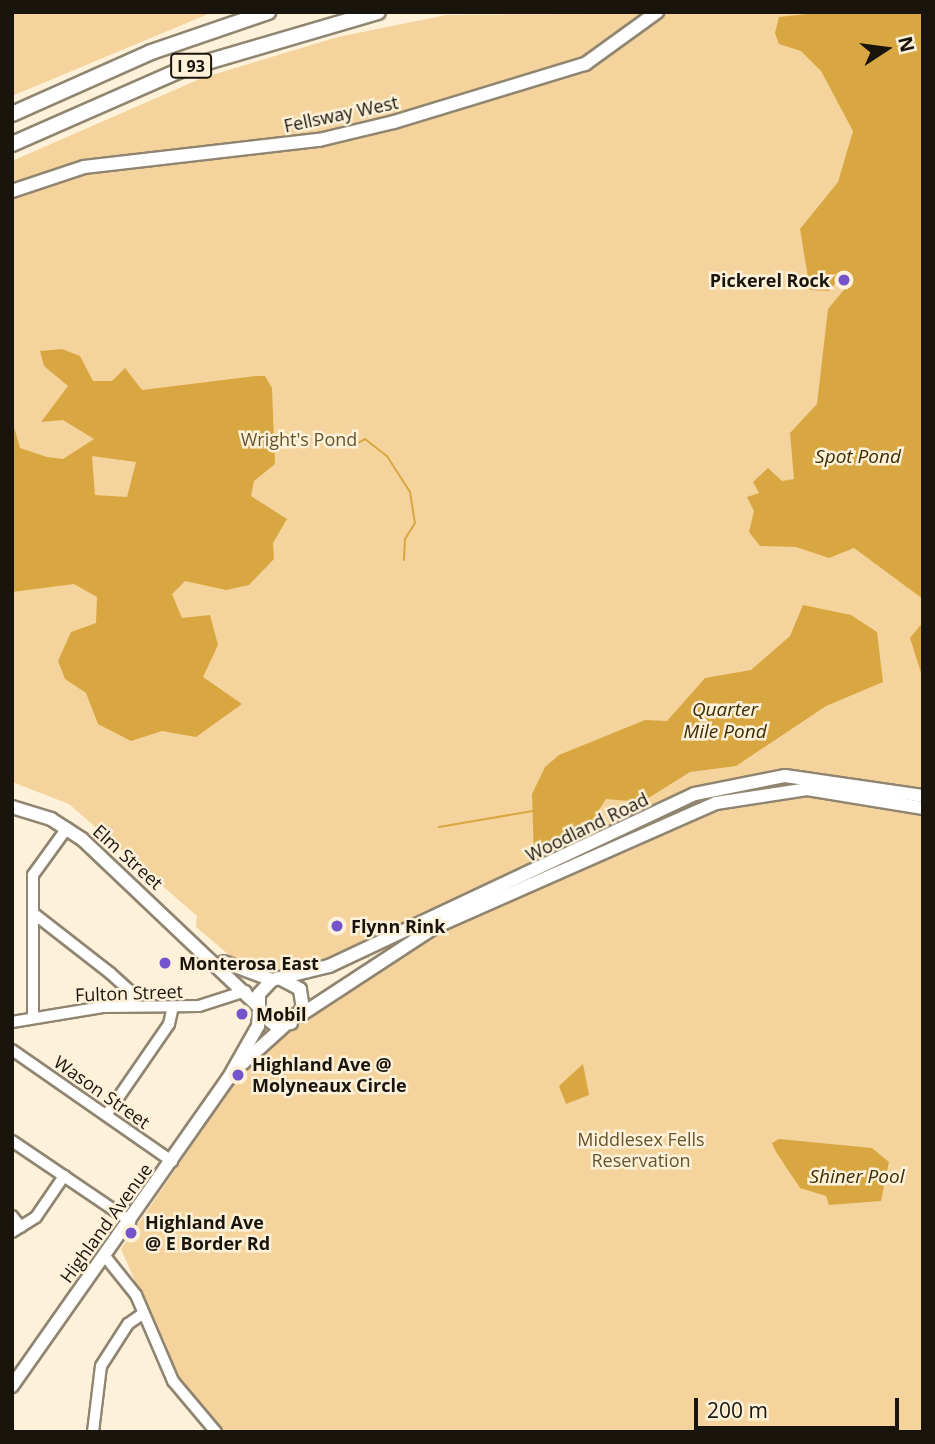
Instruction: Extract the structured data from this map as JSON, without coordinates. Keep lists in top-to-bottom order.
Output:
{
  "streets": {
    "highway": ["I 93"],
    "main road": [
      "Fellsway West",
      "Woodland Road",
      "Elm Street",
      "Highland Avenue"
    ],
    "street": ["Fulton Street", "Wason Street"]
  },
  "crossings": [
    ["Woodland Road", "Elm Street"],
    ["Woodland Road", "Highland Avenue"],
    ["Elm Street", "Fulton Street"],
    ["Elm Street", "Highland Avenue"],
    ["Wason Street", "Highland Avenue"]
  ],
  "water": ["Spot Pond", "Quarter Mile Pond", "Shiner Pool"],
  "parks": ["Wright's Pond", "Middlesex Fells Reservation"],
  "places": [
    "Pickerel Rock",
    "Flynn Rink",
    "Monterosa East",
    "Mobil",
    "Highland Ave @ Molyneaux Circle",
    "Highland Ave @ E Border Rd"
  ],
  "scale_bar": "200 m",
  "north": "right"
}
